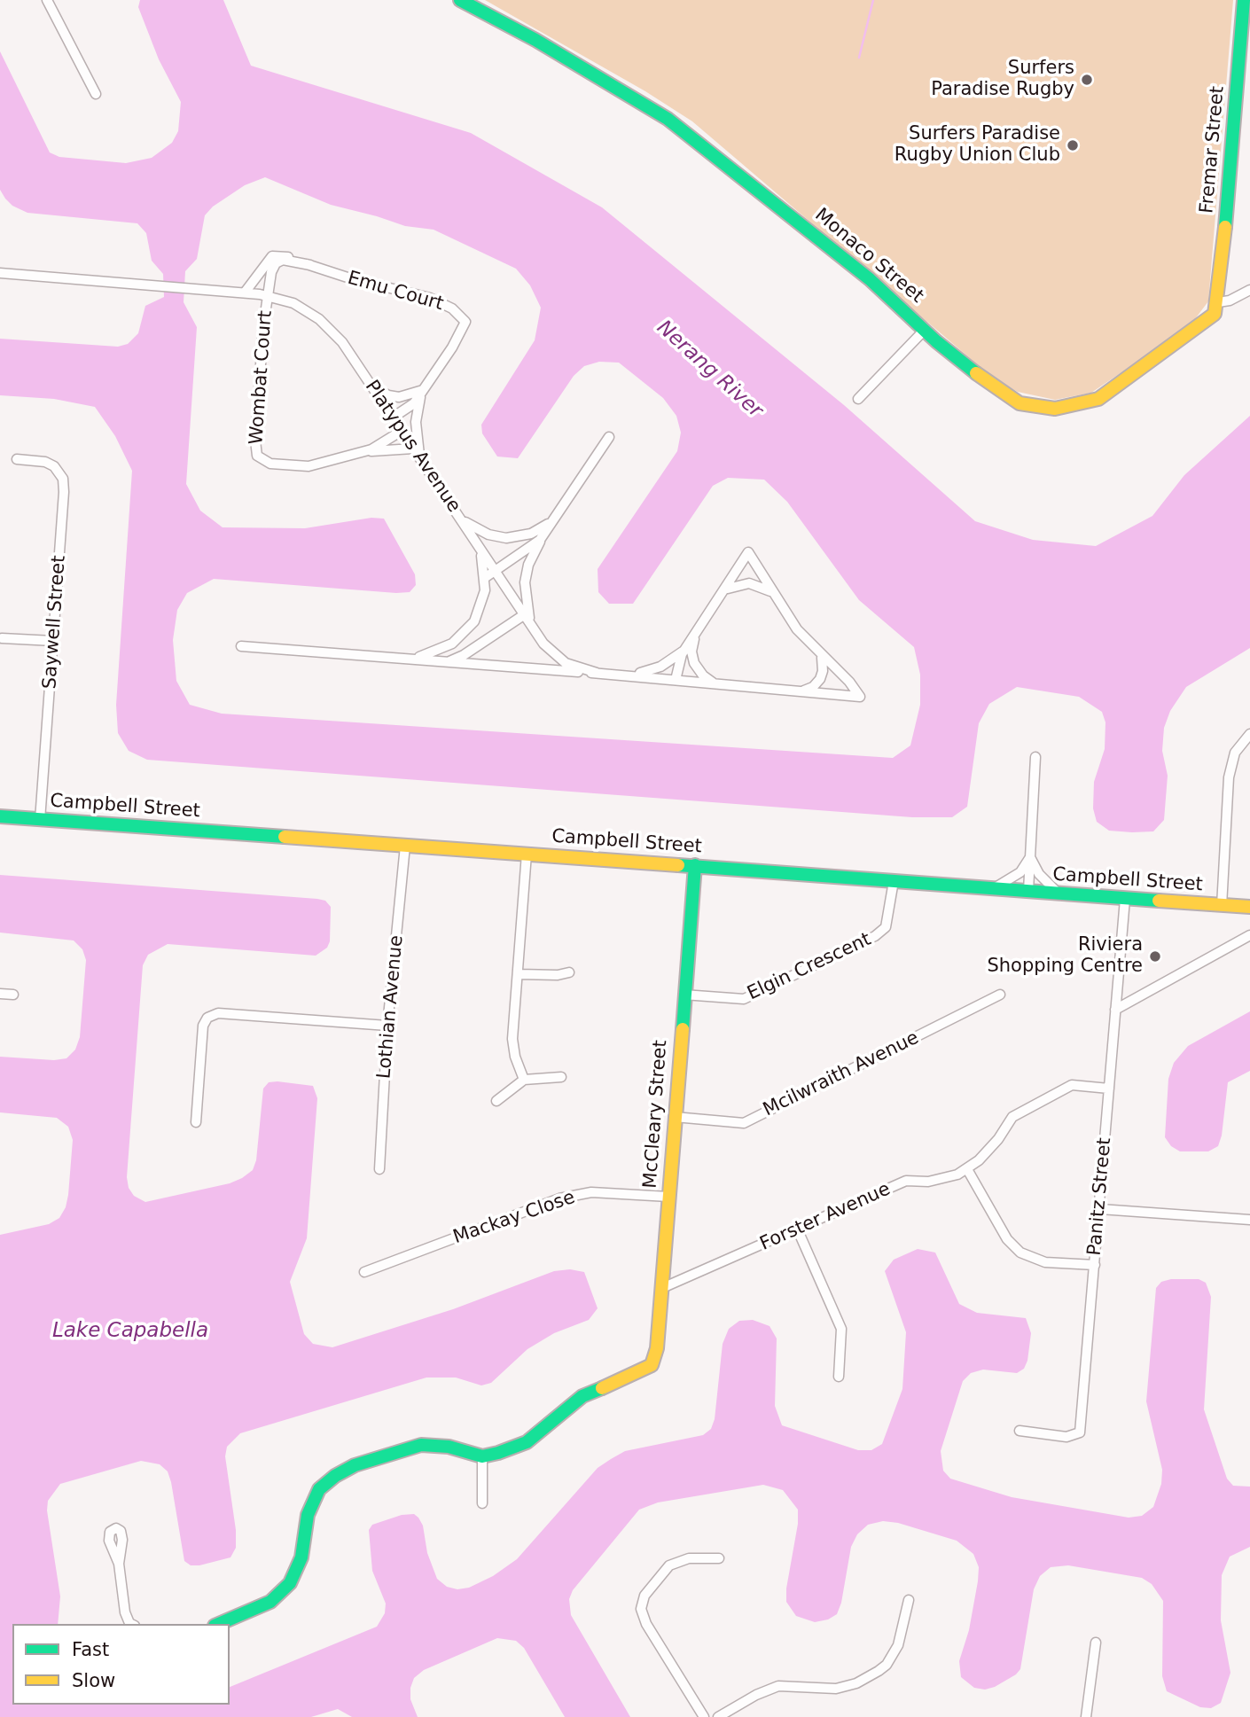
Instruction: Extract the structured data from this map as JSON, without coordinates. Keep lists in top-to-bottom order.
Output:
{
  "streets": {
    "street": [
      "Fremar Street",
      "Monaco Street",
      "Emu Court",
      "Wombat Court",
      "Platypus Avenue",
      "Saywell Street",
      "Campbell Street",
      "Elgin Crescent",
      "Lothian Avenue",
      "Mcilwraith Avenue",
      "McCleary Street",
      "Panitz Street",
      "Forster Avenue",
      "Mackay Close"
    ]
  },
  "crossings": [
    ["Fremar Street", "Monaco Street"],
    ["Emu Court", "Wombat Court"],
    ["Emu Court", "Platypus Avenue"],
    ["Wombat Court", "Platypus Avenue"],
    ["Saywell Street", "Campbell Street"],
    ["Campbell Street", "Elgin Crescent"],
    ["Campbell Street", "Lothian Avenue"],
    ["Campbell Street", "McCleary Street"],
    ["Campbell Street", "Panitz Street"],
    ["Elgin Crescent", "McCleary Street"],
    ["Mcilwraith Avenue", "McCleary Street"],
    ["McCleary Street", "Forster Avenue"],
    ["McCleary Street", "Mackay Close"],
    ["Panitz Street", "Forster Avenue"]
  ],
  "water": ["Nerang River", "Lake Capabella"],
  "places": ["Surfers Paradise Rugby", "Surfers Paradise Rugby Union Club", "Riviera Shopping Centre"],
  "legend": ["Fast", "Slow"]
}
